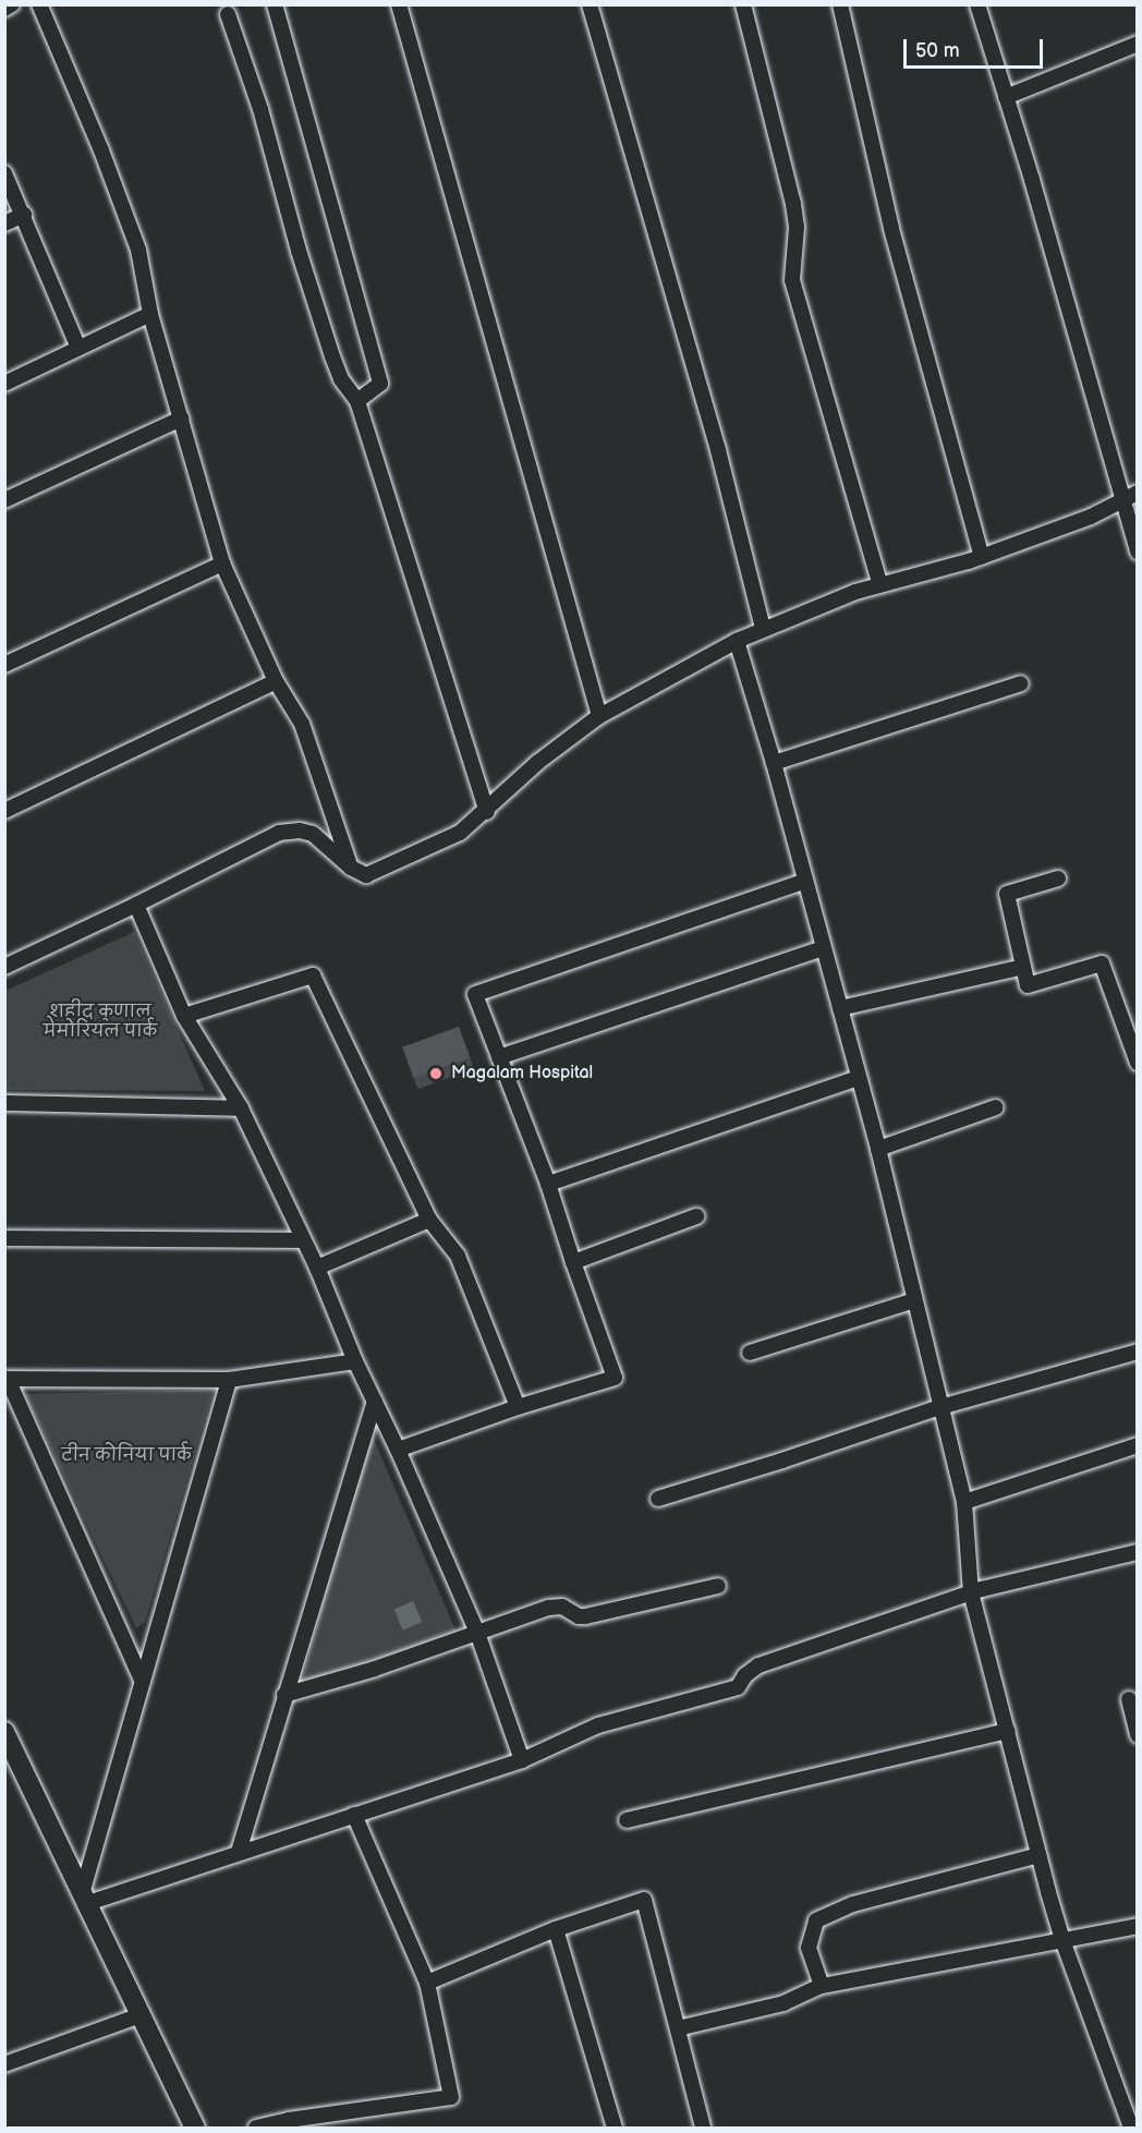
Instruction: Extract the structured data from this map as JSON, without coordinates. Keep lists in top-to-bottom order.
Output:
{
  "parks": ["शहीद कुणाल मेमोरियल पार्क", "टीन कोनिया पार्क"],
  "places": ["Magalam Hospital"],
  "scale_bar": "50 m"
}
